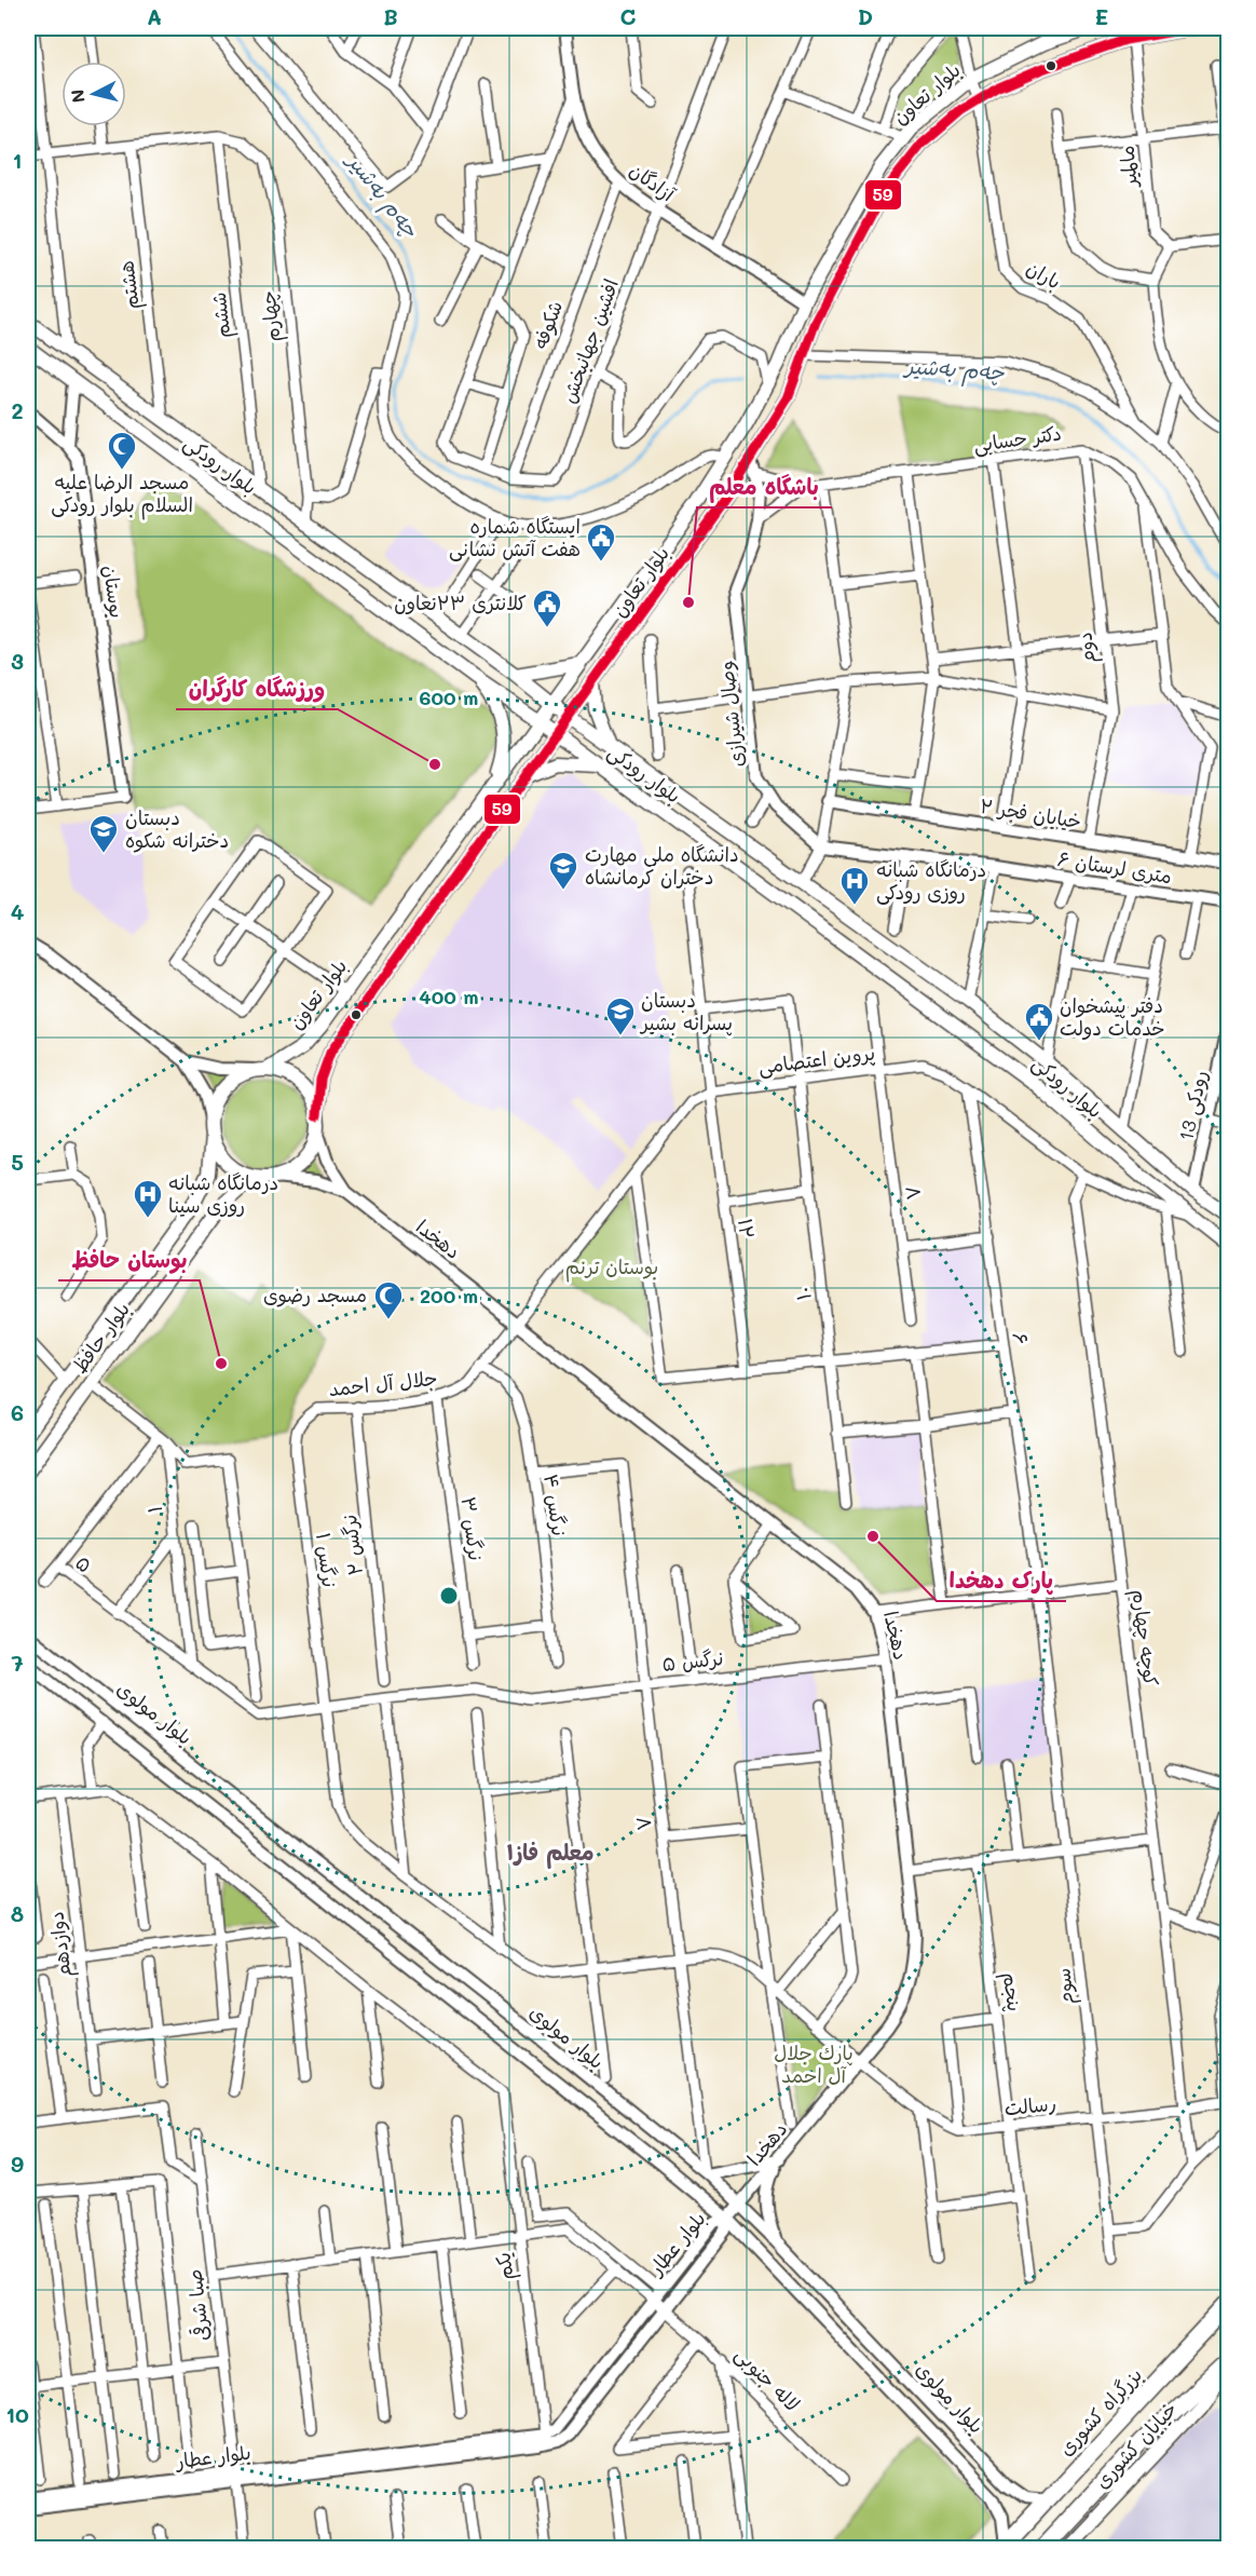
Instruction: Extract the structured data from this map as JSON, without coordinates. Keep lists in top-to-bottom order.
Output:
{
  "streets": {
    "highway": ["بزرگراه کشوری"],
    "main road": [
      "بلوار تعاون",
      "بلوار رودکی",
      "بلوار حافظ",
      "خیابان کشوری"
    ],
    "street": [
      "مالمیر",
      "آزادگان",
      "باران",
      "هشتم",
      "ششم",
      "چهارم",
      "شکوفه",
      "افشین جهانبخش",
      "دکتر حسابی",
      "بوستان",
      "دوم",
      "وصال شیرازی",
      "خیابان فجر ۲",
      "۶ متری لرستان",
      "پروین اعتصامی",
      "رودکی 13",
      "۸",
      "۱۲",
      "دهخدا",
      "۱۰",
      "۶",
      "جلال آل احمد",
      "نرگس ۴",
      "۱",
      "نرگس ۳",
      "نرگس ۲",
      "نرگس ۱",
      "۵",
      "کوچه چهارم",
      "نرگس ۵",
      "بلوار مولوی",
      "۷",
      "دوازدهم",
      "سوم",
      "پنجم",
      "رسالت",
      "بلوار عطار",
      "یکم",
      "صبا شرقی",
      "لاله جنوبی"
    ]
  },
  "crossings": [
    ["بلوار تعاون", "مالمیر"],
    ["بلوار تعاون", "آزادگان"],
    ["بلوار تعاون", "باران"],
    ["بلوار تعاون", "بلوار رودکی"],
    ["بلوار تعاون", "وصال شیرازی"],
    ["بلوار تعاون", "بلوار حافظ"],
    ["آزادگان", "شکوفه"],
    ["آزادگان", "افشین جهانبخش"],
    ["هشتم", "بلوار رودکی"],
    ["ششم", "چهارم"],
    ["ششم", "بلوار رودکی"],
    ["چهارم", "بلوار رودکی"],
    ["شکوفه", "افشین جهانبخش"],
    ["دکتر حسابی", "دوم"],
    ["بلوار رودکی", "پروین اعتصامی"],
    ["بلوار رودکی", "رودکی 13"],
    ["دوم", "خیابان فجر ۲"],
    ["پروین اعتصامی", "۸"],
    ["پروین اعتصامی", "۱۲"],
    ["پروین اعتصامی", "دهخدا"],
    ["پروین اعتصامی", "۱۰"],
    ["پروین اعتصامی", "۶"],
    ["پروین اعتصامی", "جلال آل احمد"],
    ["پروین اعتصامی", "کوچه چهارم"],
    ["دهخدا", "جلال آل احمد"],
    ["دهخدا", "نرگس ۵"],
    ["دهخدا", "بلوار مولوی"],
    ["دهخدا", "بلوار عطار"],
    ["۶", "سوم"],
    ["جلال آل احمد", "نرگس ۴"],
    ["جلال آل احمد", "نرگس ۳"],
    ["جلال آل احمد", "نرگس ۲"],
    ["جلال آل احمد", "نرگس ۱"],
    ["نرگس ۴", "نرگس ۵"],
    ["۱", "۵"],
    ["نرگس ۱", "۵"],
    ["۵", "نرگس ۵"],
    ["۵", "۷"],
    ["کوچه چهارم", "رسالت"],
    ["نرگس ۵", "۷"],
    ["بلوار مولوی", "۷"],
    ["بلوار مولوی", "بلوار عطار"],
    ["بلوار مولوی", "بزرگراه کشوری"],
    ["سوم", "رسالت"],
    ["پنجم", "رسالت"],
    ["بلوار عطار", "یکم"],
    ["بلوار عطار", "صبا شرقی"],
    ["بلوار عطار", "لاله جنوبی"]
  ],
  "districts": ["معلم فاز۱"],
  "water": ["چەم بەشیر"],
  "parks": ["بوستان ترنم", "پارك جلال آل احمد"],
  "places": {
    "mosque": ["مسجد الرضا علیه السلام بلوار رودکی", "مسجد رضوی"],
    "public building": ["ایستگاه شماره هفت آتش نشانی", "کلانتری ۲۳تعاون", "دفتر پیشخوان خدمات دولت"],
    "other": [
      "باشگاه معلم",
      "ورزشگاه کارگران",
      "بوستان حافظ",
      "پارک دهخدا"
    ],
    "school or university": ["دبستان دخترانه شکوه", "دانشگاه ملی مهارت دختران کرمانشاه", "دبستان پسرانه بشير"],
    "hospital": ["درمانگاه شبانه روزی رودکی", "درمانگاه شبانه روزی سینا"]
  },
  "lines": ["transit line 59"],
  "north": "left",
  "grid": {
    "columns": [
      "A",
      "B",
      "C",
      "D",
      "E"
    ],
    "rows": [
      "1",
      "2",
      "3",
      "4",
      "5",
      "6",
      "7",
      "8",
      "9",
      "10"
    ]
  },
  "rings": ["600 m", "400 m", "200 m"]
}
